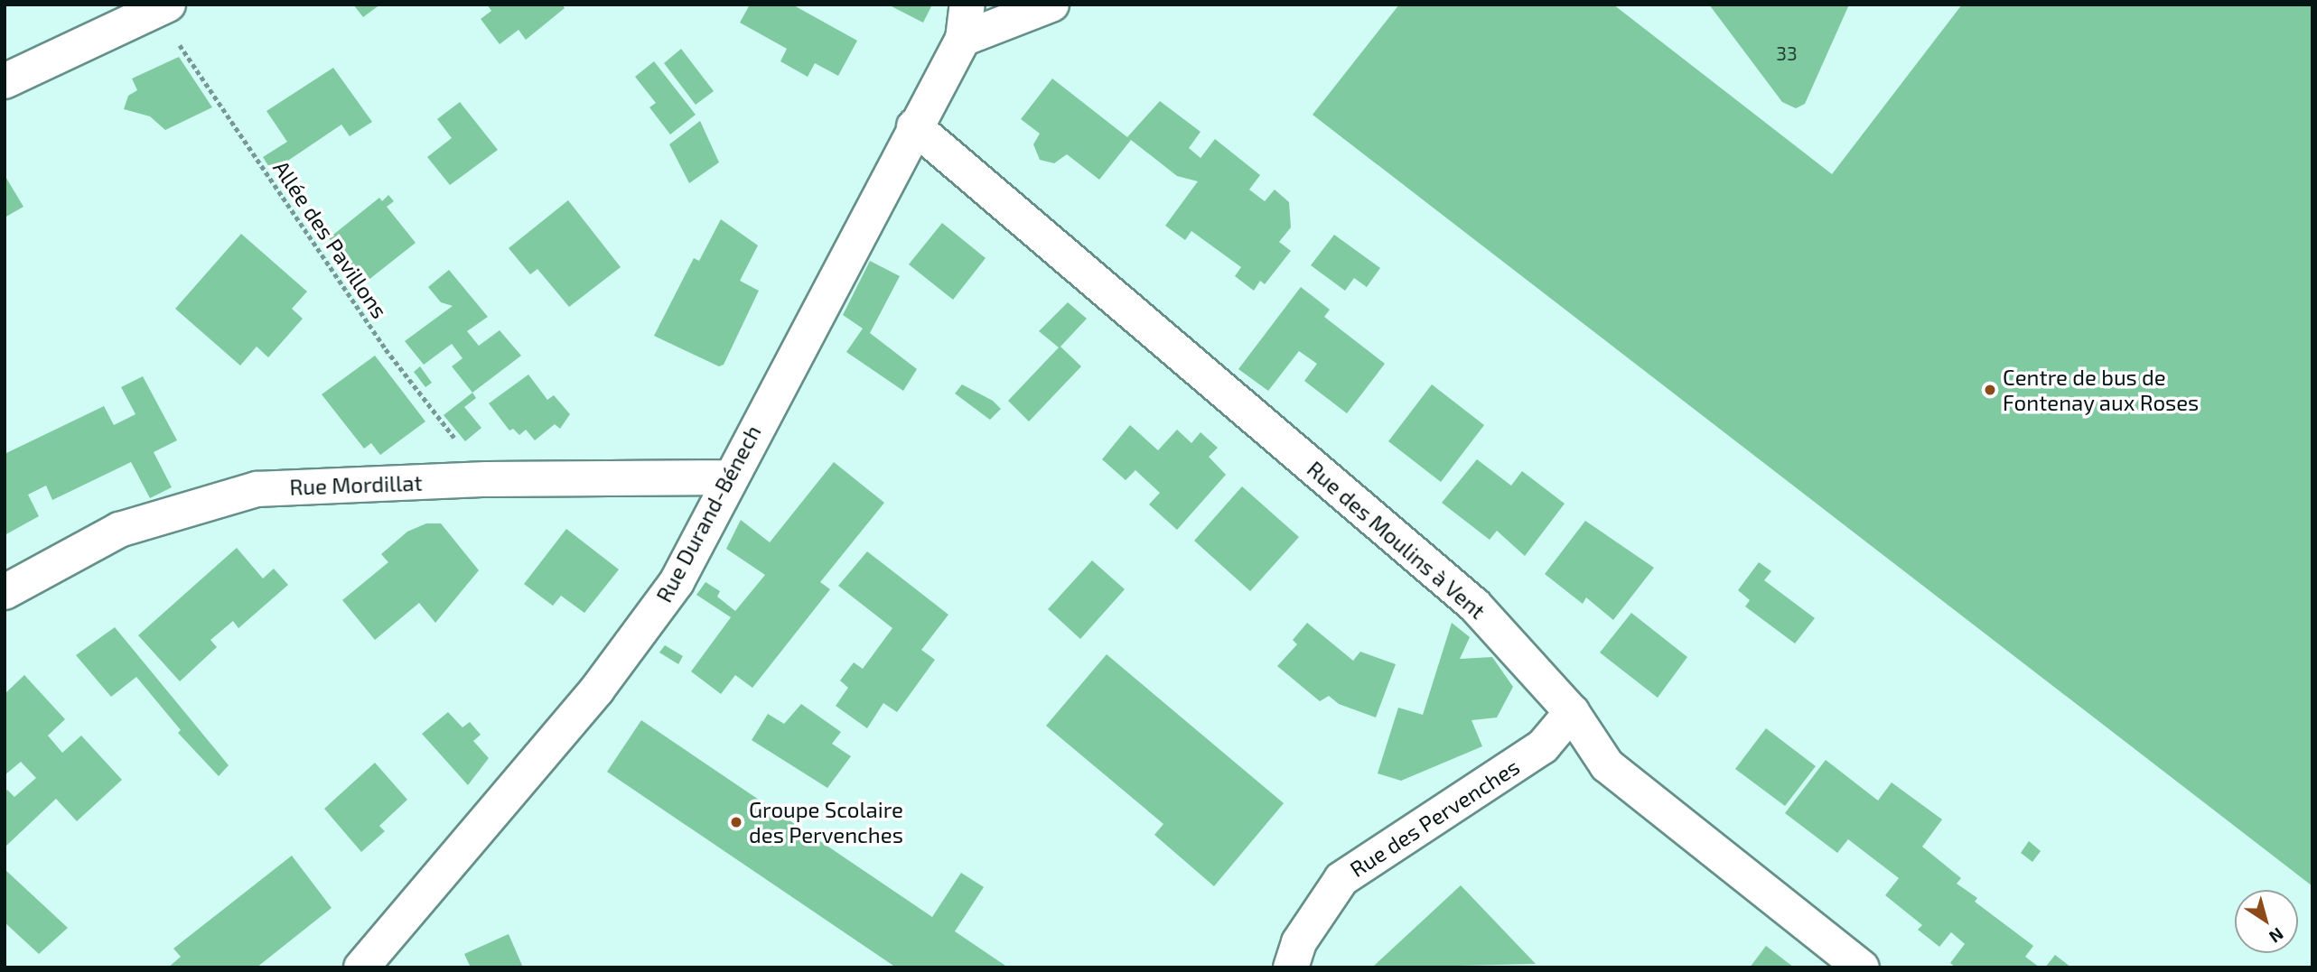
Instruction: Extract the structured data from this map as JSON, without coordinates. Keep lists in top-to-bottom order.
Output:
{
  "streets": {
    "street": [
      "Rue Mordillat",
      "Rue Durand-Bénech",
      "Rue des Moulins à Vent",
      "Rue des Pervenches"
    ],
    "path": ["Allée des Pavillons"]
  },
  "crossings": [
    ["Allée des Pavillons", "Rue Mordillat"],
    ["Rue Mordillat", "Rue Durand-Bénech"],
    ["Rue Durand-Bénech", "Rue des Moulins à Vent"],
    ["Rue des Moulins à Vent", "Rue des Pervenches"]
  ],
  "places": ["Centre de bus de Fontenay aux Roses", "Groupe Scolaire des Pervenches"],
  "house_numbers": ["33"],
  "north": "bottom right"
}
